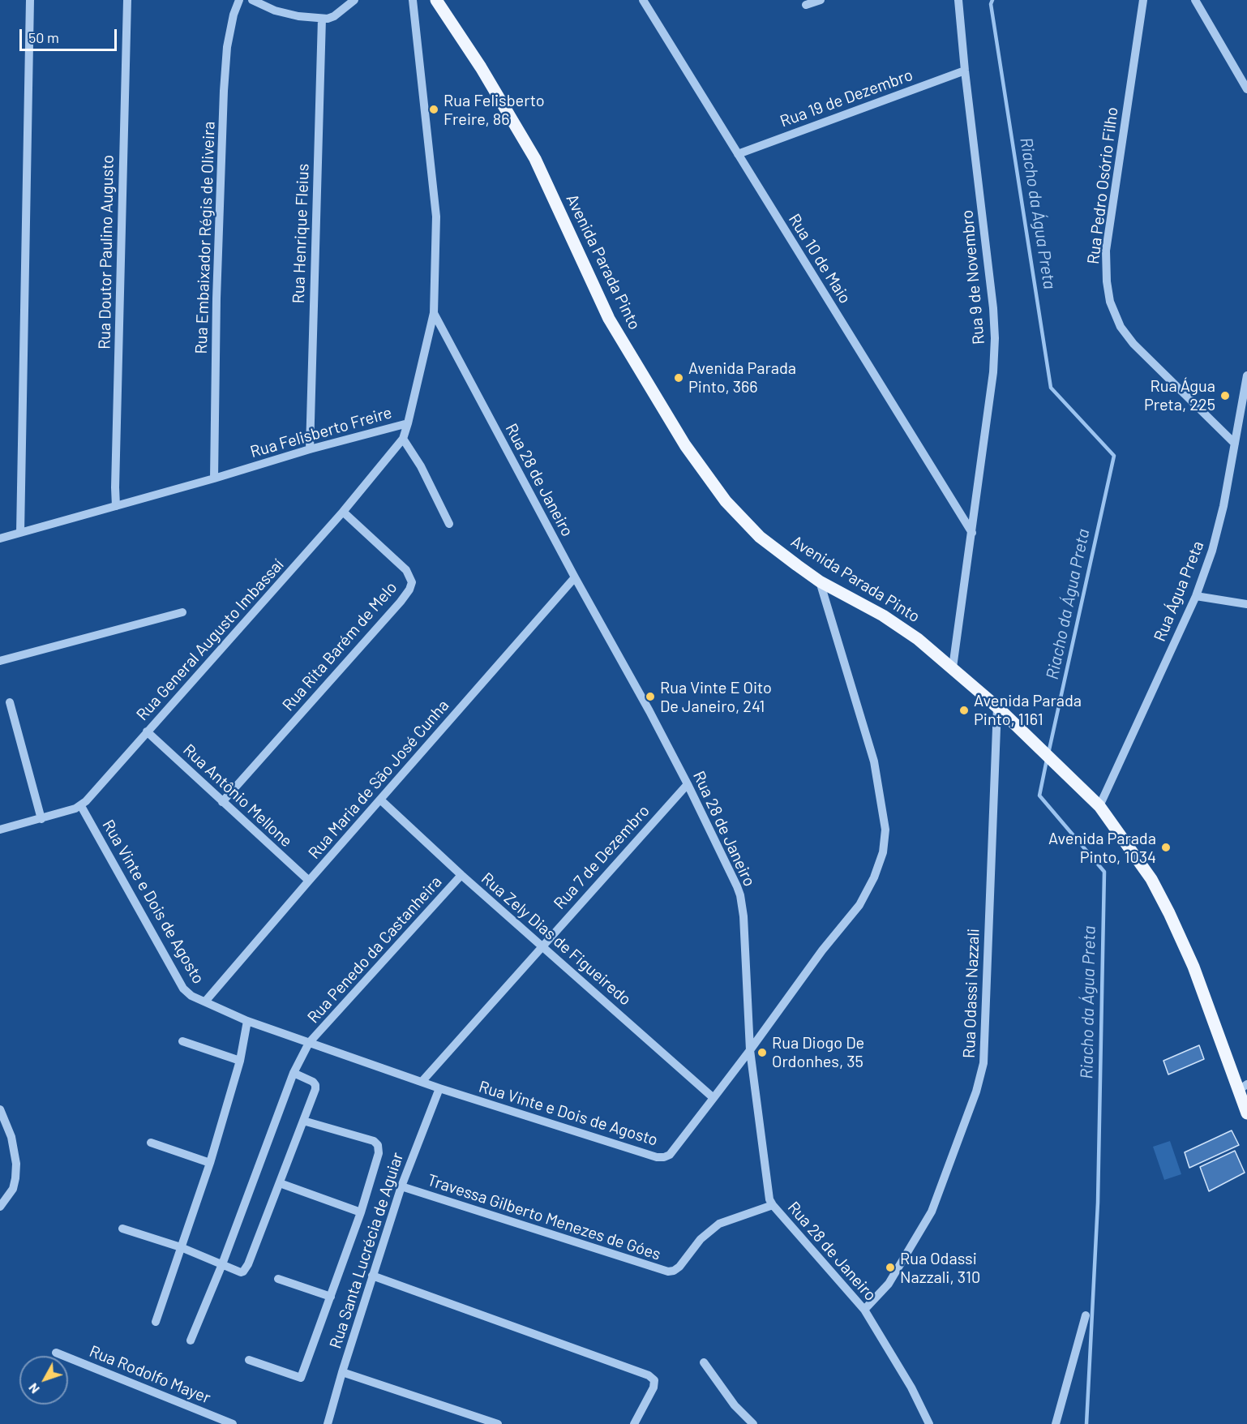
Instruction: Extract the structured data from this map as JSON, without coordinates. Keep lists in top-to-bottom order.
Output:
{
  "streets": {
    "main road": ["Avenida Parada Pinto"],
    "street": [
      "Rua 19 de Dezembro",
      "Rua Pedro Osório Filho",
      "Rua Henrique Fleius",
      "Rua Embaixador Régis de Oliveira",
      "Rua Doutor Paulino Augusto",
      "Rua 10 de Maio",
      "Rua 9 de Novembro",
      "Rua Felisberto Freire",
      "Rua 28 de Janeiro",
      "Rua Água Preta",
      "Rua General Augusto Imbassaí",
      "Rua Rita Barém de Melo",
      "Rua Maria de São José Cunha",
      "Rua Antônio Mellone",
      "Rua 7 de Dezembro",
      "Rua Vinte e Dois de Agosto",
      "Rua Zely Dias de Figueiredo",
      "Rua Penedo da Castanheira",
      "Rua Odassi Nazzali",
      "Travessa Gilberto Menezes de Góes",
      "Rua Santa Lucrécia de Aguiar",
      "Rua Rodolfo Mayer"
    ]
  },
  "crossings": [
    ["Rua 19 de Dezembro", "Rua 10 de Maio"],
    ["Rua 19 de Dezembro", "Rua 9 de Novembro"],
    ["Rua Pedro Osório Filho", "Rua Água Preta"],
    ["Rua Henrique Fleius", "Rua Felisberto Freire"],
    ["Rua Embaixador Régis de Oliveira", "Rua Felisberto Freire"],
    ["Rua Doutor Paulino Augusto", "Rua Felisberto Freire"],
    ["Rua 10 de Maio", "Rua 9 de Novembro"],
    ["Avenida Parada Pinto", "Rua 9 de Novembro"],
    ["Avenida Parada Pinto", "Rua Água Preta"],
    ["Avenida Parada Pinto", "Rua Vinte e Dois de Agosto"],
    ["Avenida Parada Pinto", "Rua Odassi Nazzali"],
    ["Rua Felisberto Freire", "Rua 28 de Janeiro"],
    ["Rua Felisberto Freire", "Rua General Augusto Imbassaí"],
    ["Rua 28 de Janeiro", "Rua Maria de São José Cunha"],
    ["Rua 28 de Janeiro", "Rua 7 de Dezembro"],
    ["Rua 28 de Janeiro", "Rua Vinte e Dois de Agosto"],
    ["Rua 28 de Janeiro", "Rua Odassi Nazzali"],
    ["Rua 28 de Janeiro", "Travessa Gilberto Menezes de Góes"],
    ["Rua General Augusto Imbassaí", "Rua Rita Barém de Melo"],
    ["Rua General Augusto Imbassaí", "Rua Antônio Mellone"],
    ["Rua General Augusto Imbassaí", "Rua Vinte e Dois de Agosto"],
    ["Rua Rita Barém de Melo", "Rua Antônio Mellone"],
    ["Rua Maria de São José Cunha", "Rua Antônio Mellone"],
    ["Rua Maria de São José Cunha", "Rua Vinte e Dois de Agosto"],
    ["Rua Maria de São José Cunha", "Rua Zely Dias de Figueiredo"],
    ["Rua 7 de Dezembro", "Rua Vinte e Dois de Agosto"],
    ["Rua 7 de Dezembro", "Rua Zely Dias de Figueiredo"],
    ["Rua Vinte e Dois de Agosto", "Rua Zely Dias de Figueiredo"],
    ["Rua Vinte e Dois de Agosto", "Rua Penedo da Castanheira"],
    ["Rua Vinte e Dois de Agosto", "Rua Santa Lucrécia de Aguiar"],
    ["Rua Zely Dias de Figueiredo", "Rua Penedo da Castanheira"],
    ["Travessa Gilberto Menezes de Góes", "Rua Santa Lucrécia de Aguiar"]
  ],
  "water": ["Riacho da Água Preta"],
  "places": [
    "Rua Felisberto Freire, 86",
    "Avenida Parada Pinto, 366",
    "Rua Água Preta, 225",
    "Rua Vinte E Oito De Janeiro, 241",
    "Avenida Parada Pinto, 1161",
    "Avenida Parada Pinto, 1034",
    "Rua Diogo De Ordonhes, 35",
    "Rua Odassi Nazzali, 310"
  ],
  "scale_bar": "50 m",
  "north": "bottom left"
}
